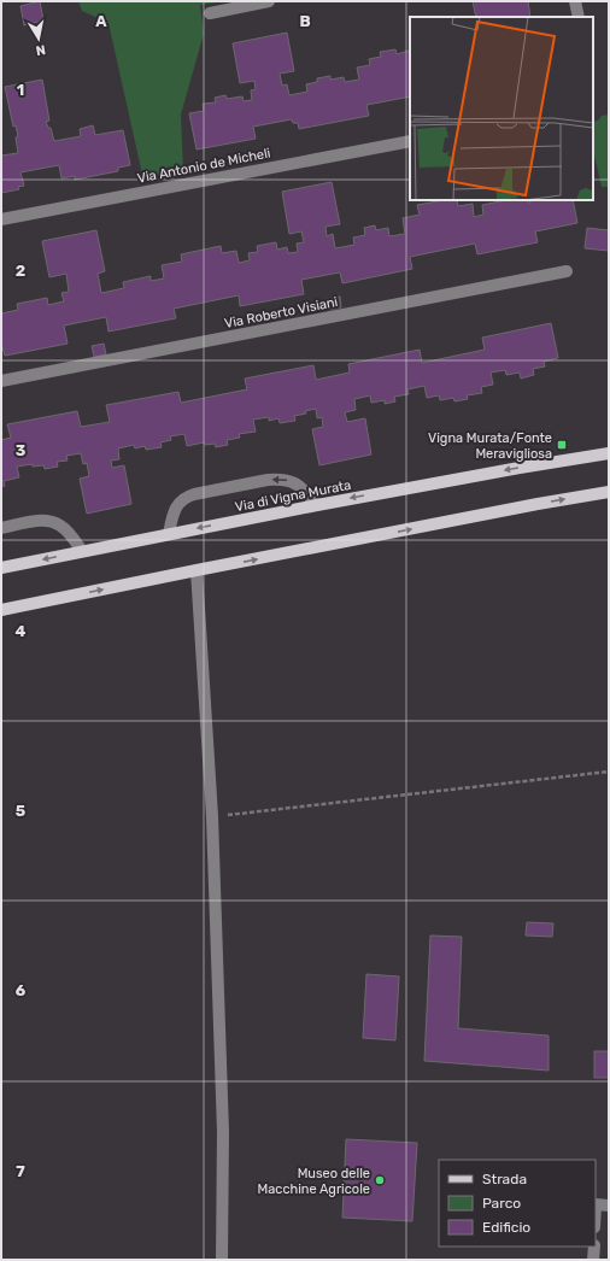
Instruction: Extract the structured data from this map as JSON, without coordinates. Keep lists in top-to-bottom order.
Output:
{
  "streets": {
    "main road": ["Via di Vigna Murata"],
    "street": ["Via Antonio de Micheli", "Via Roberto Visiani"]
  },
  "places": {
    "transit": ["Vigna Murata/Fonte Meravigliosa"],
    "other": ["Museo delle Macchine Agricole"]
  },
  "legend": ["Strada", "Parco", "Edificio"],
  "north": "bottom",
  "grid": {
    "columns": ["A", "B"],
    "rows": [
      "1",
      "2",
      "3",
      "4",
      "5",
      "6",
      "7"
    ]
  }
}
